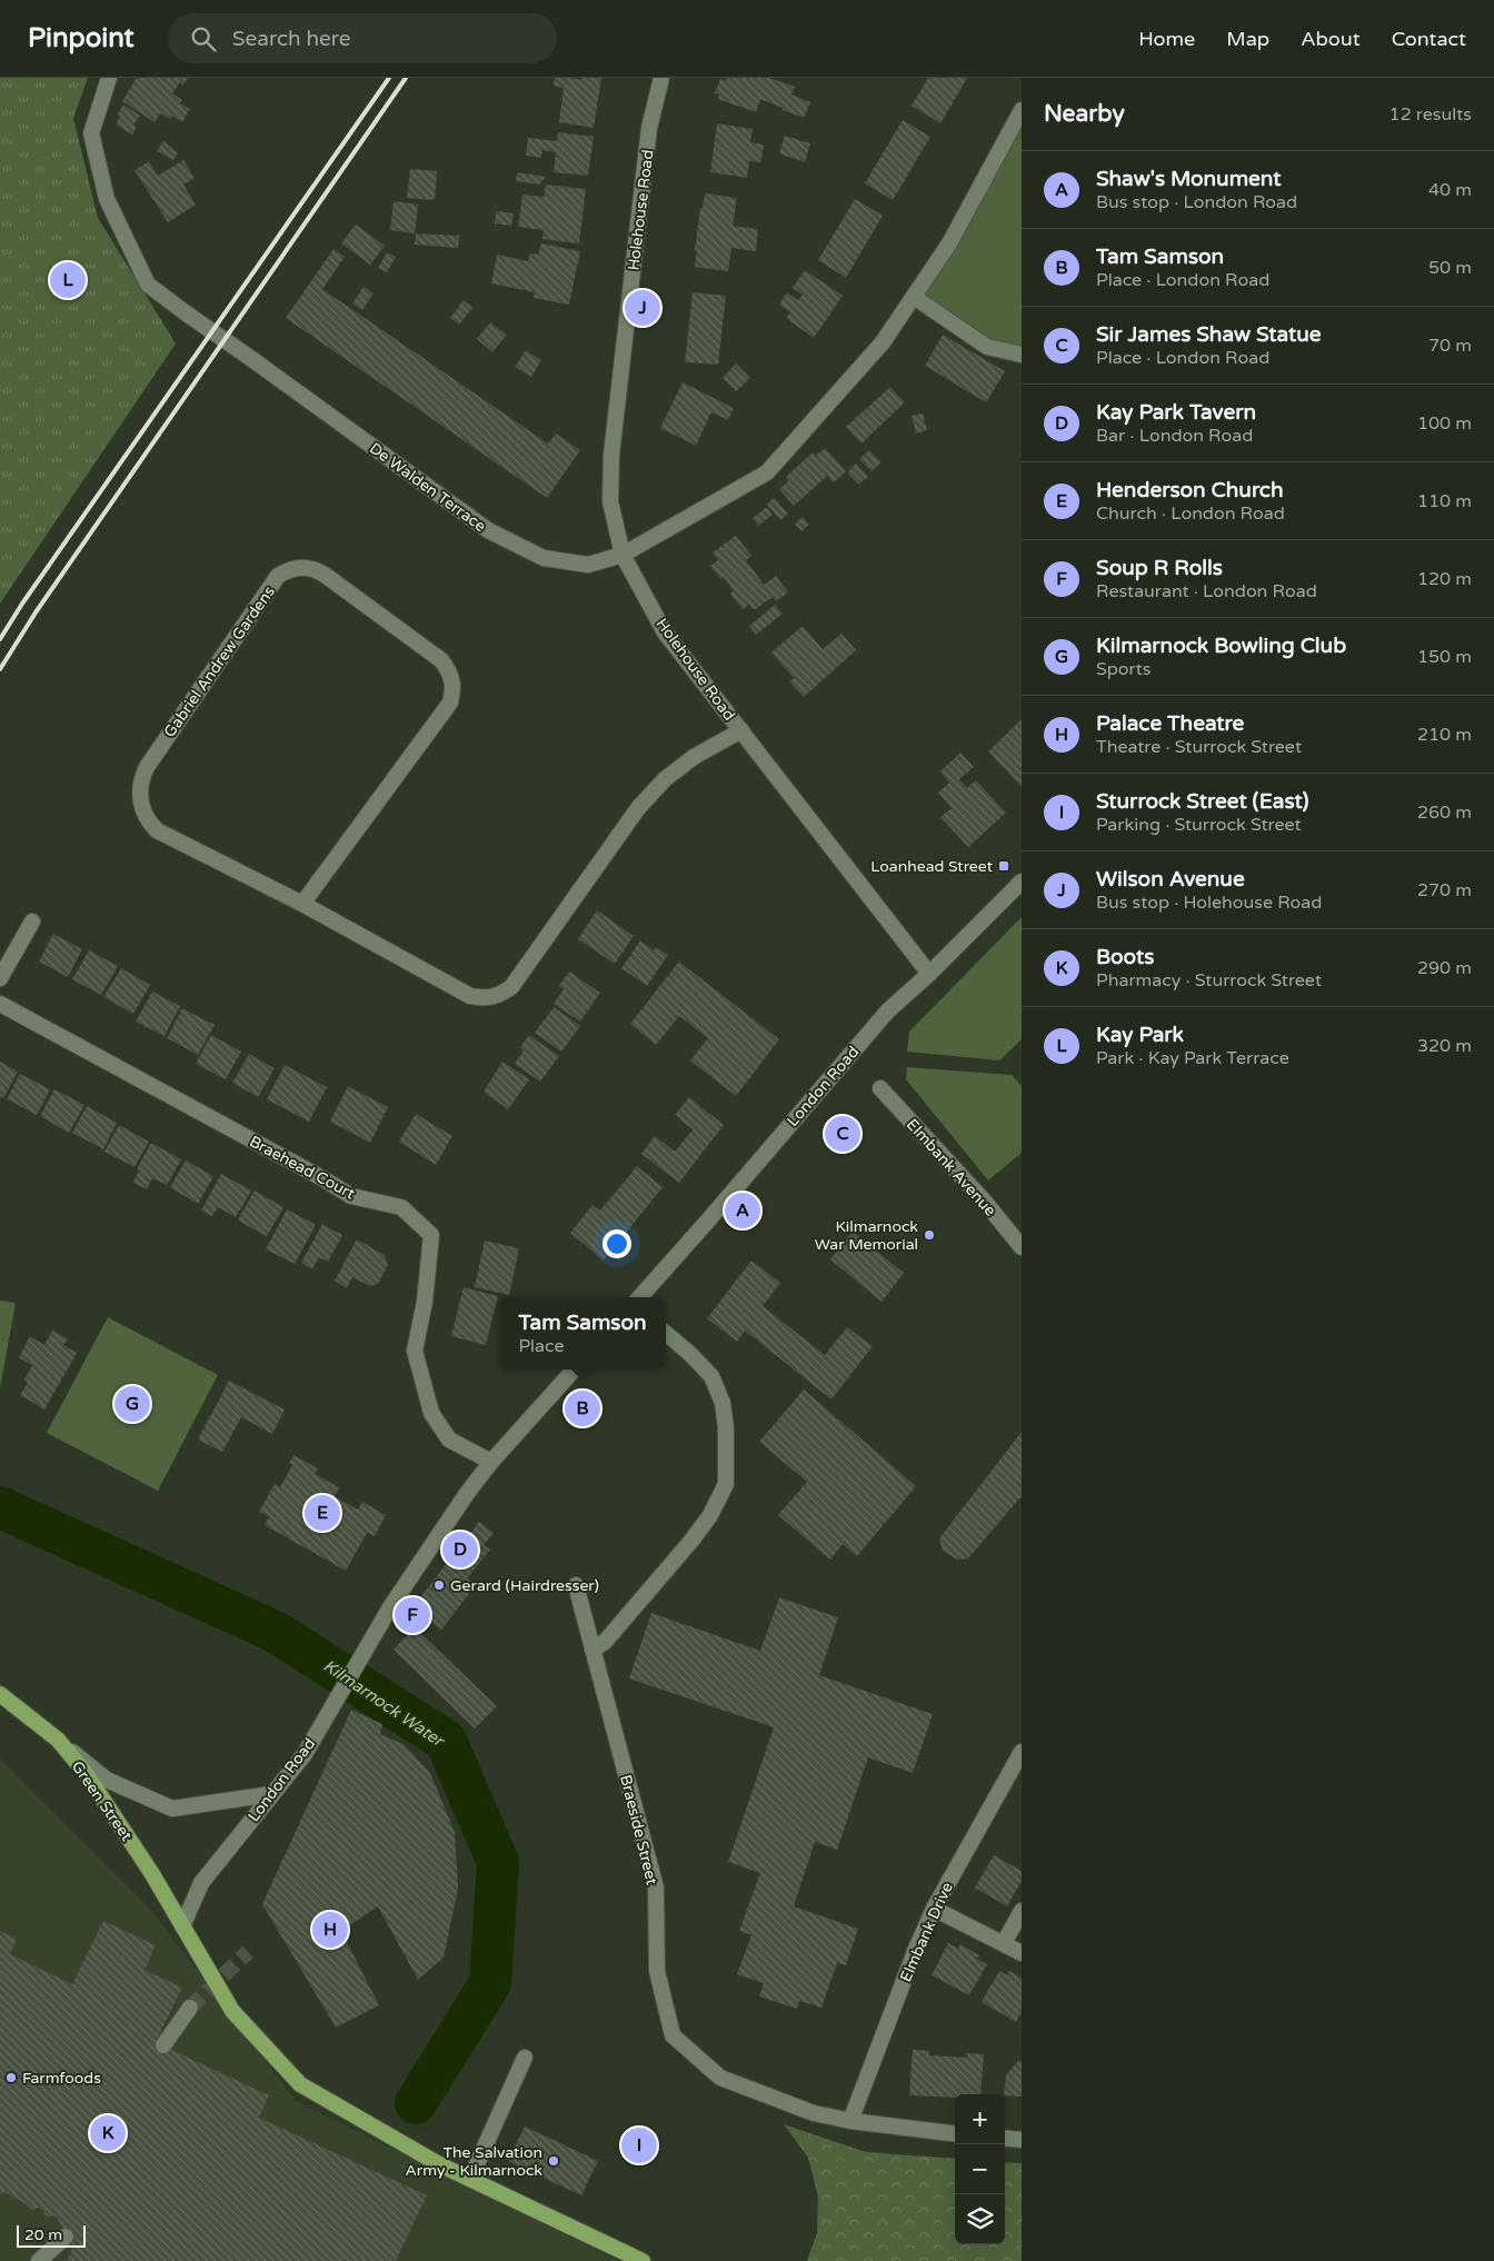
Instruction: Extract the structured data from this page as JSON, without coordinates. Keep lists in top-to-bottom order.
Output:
{
  "streets": {
    "main road": ["Green Street"],
    "street": [
      "Holehouse Road",
      "De Walden Terrace",
      "Gabriel Andrew Gardens",
      "London Road",
      "Braehead Court",
      "Elmbank Avenue",
      "Braeside Street",
      "Elmbank Drive"
    ]
  },
  "crossings": [
    ["Holehouse Road", "De Walden Terrace"],
    ["Holehouse Road", "Gabriel Andrew Gardens"],
    ["Holehouse Road", "London Road"],
    ["London Road", "Braehead Court"],
    ["London Road", "Green Street"],
    ["Braeside Street", "Elmbank Drive"]
  ],
  "water": ["Kilmarnock Water"],
  "places": {
    "transit": ["Loanhead Street"],
    "other": [
      "Kilmarnock War Memorial",
      "Gerard (Hairdresser)",
      "Farmfoods",
      "The Salvation Army - Kilmarnock"
    ]
  },
  "scale_bar": "20 m",
  "page": {
    "header": "Pinpoint",
    "search": "Search here",
    "nav": [
      "Home",
      "Map",
      "About",
      "Contact"
    ],
    "heading": ["Nearby", "12 results"],
    "list": [
      {
        "mark": "A",
        "name": "Shaw's Monument",
        "note": "Bus stop · London Road",
        "value": "40 m"
      },
      {
        "mark": "B",
        "name": "Tam Samson",
        "note": "Place · London Road",
        "value": "50 m"
      },
      {
        "mark": "C",
        "name": "Sir James Shaw Statue",
        "note": "Place · London Road",
        "value": "70 m"
      },
      {
        "mark": "D",
        "name": "Kay Park Tavern",
        "note": "Bar · London Road",
        "value": "100 m"
      },
      {
        "mark": "E",
        "name": "Henderson Church",
        "note": "Church · London Road",
        "value": "110 m"
      },
      {
        "mark": "F",
        "name": "Soup R Rolls",
        "note": "Restaurant · London Road",
        "value": "120 m"
      },
      {
        "mark": "G",
        "name": "Kilmarnock Bowling Club",
        "note": "Sports",
        "value": "150 m"
      },
      {
        "mark": "H",
        "name": "Palace Theatre",
        "note": "Theatre · Sturrock Street",
        "value": "210 m"
      },
      {
        "mark": "I",
        "name": "Sturrock Street (East)",
        "note": "Parking · Sturrock Street",
        "value": "260 m"
      },
      {
        "mark": "J",
        "name": "Wilson Avenue",
        "note": "Bus stop · Holehouse Road",
        "value": "270 m"
      },
      {
        "mark": "K",
        "name": "Boots",
        "note": "Pharmacy · Sturrock Street",
        "value": "290 m"
      },
      {
        "mark": "L",
        "name": "Kay Park",
        "note": "Park · Kay Park Terrace",
        "value": "320 m"
      }
    ],
    "pins": [
      "L",
      "J",
      "C",
      "A",
      "G",
      "B",
      "E",
      "D",
      "F",
      "H",
      "K",
      "I"
    ],
    "popup": ["Tam Samson", "Place"],
    "map_buttons": ["+", "−"],
    "scale": "20 m"
  }
}
